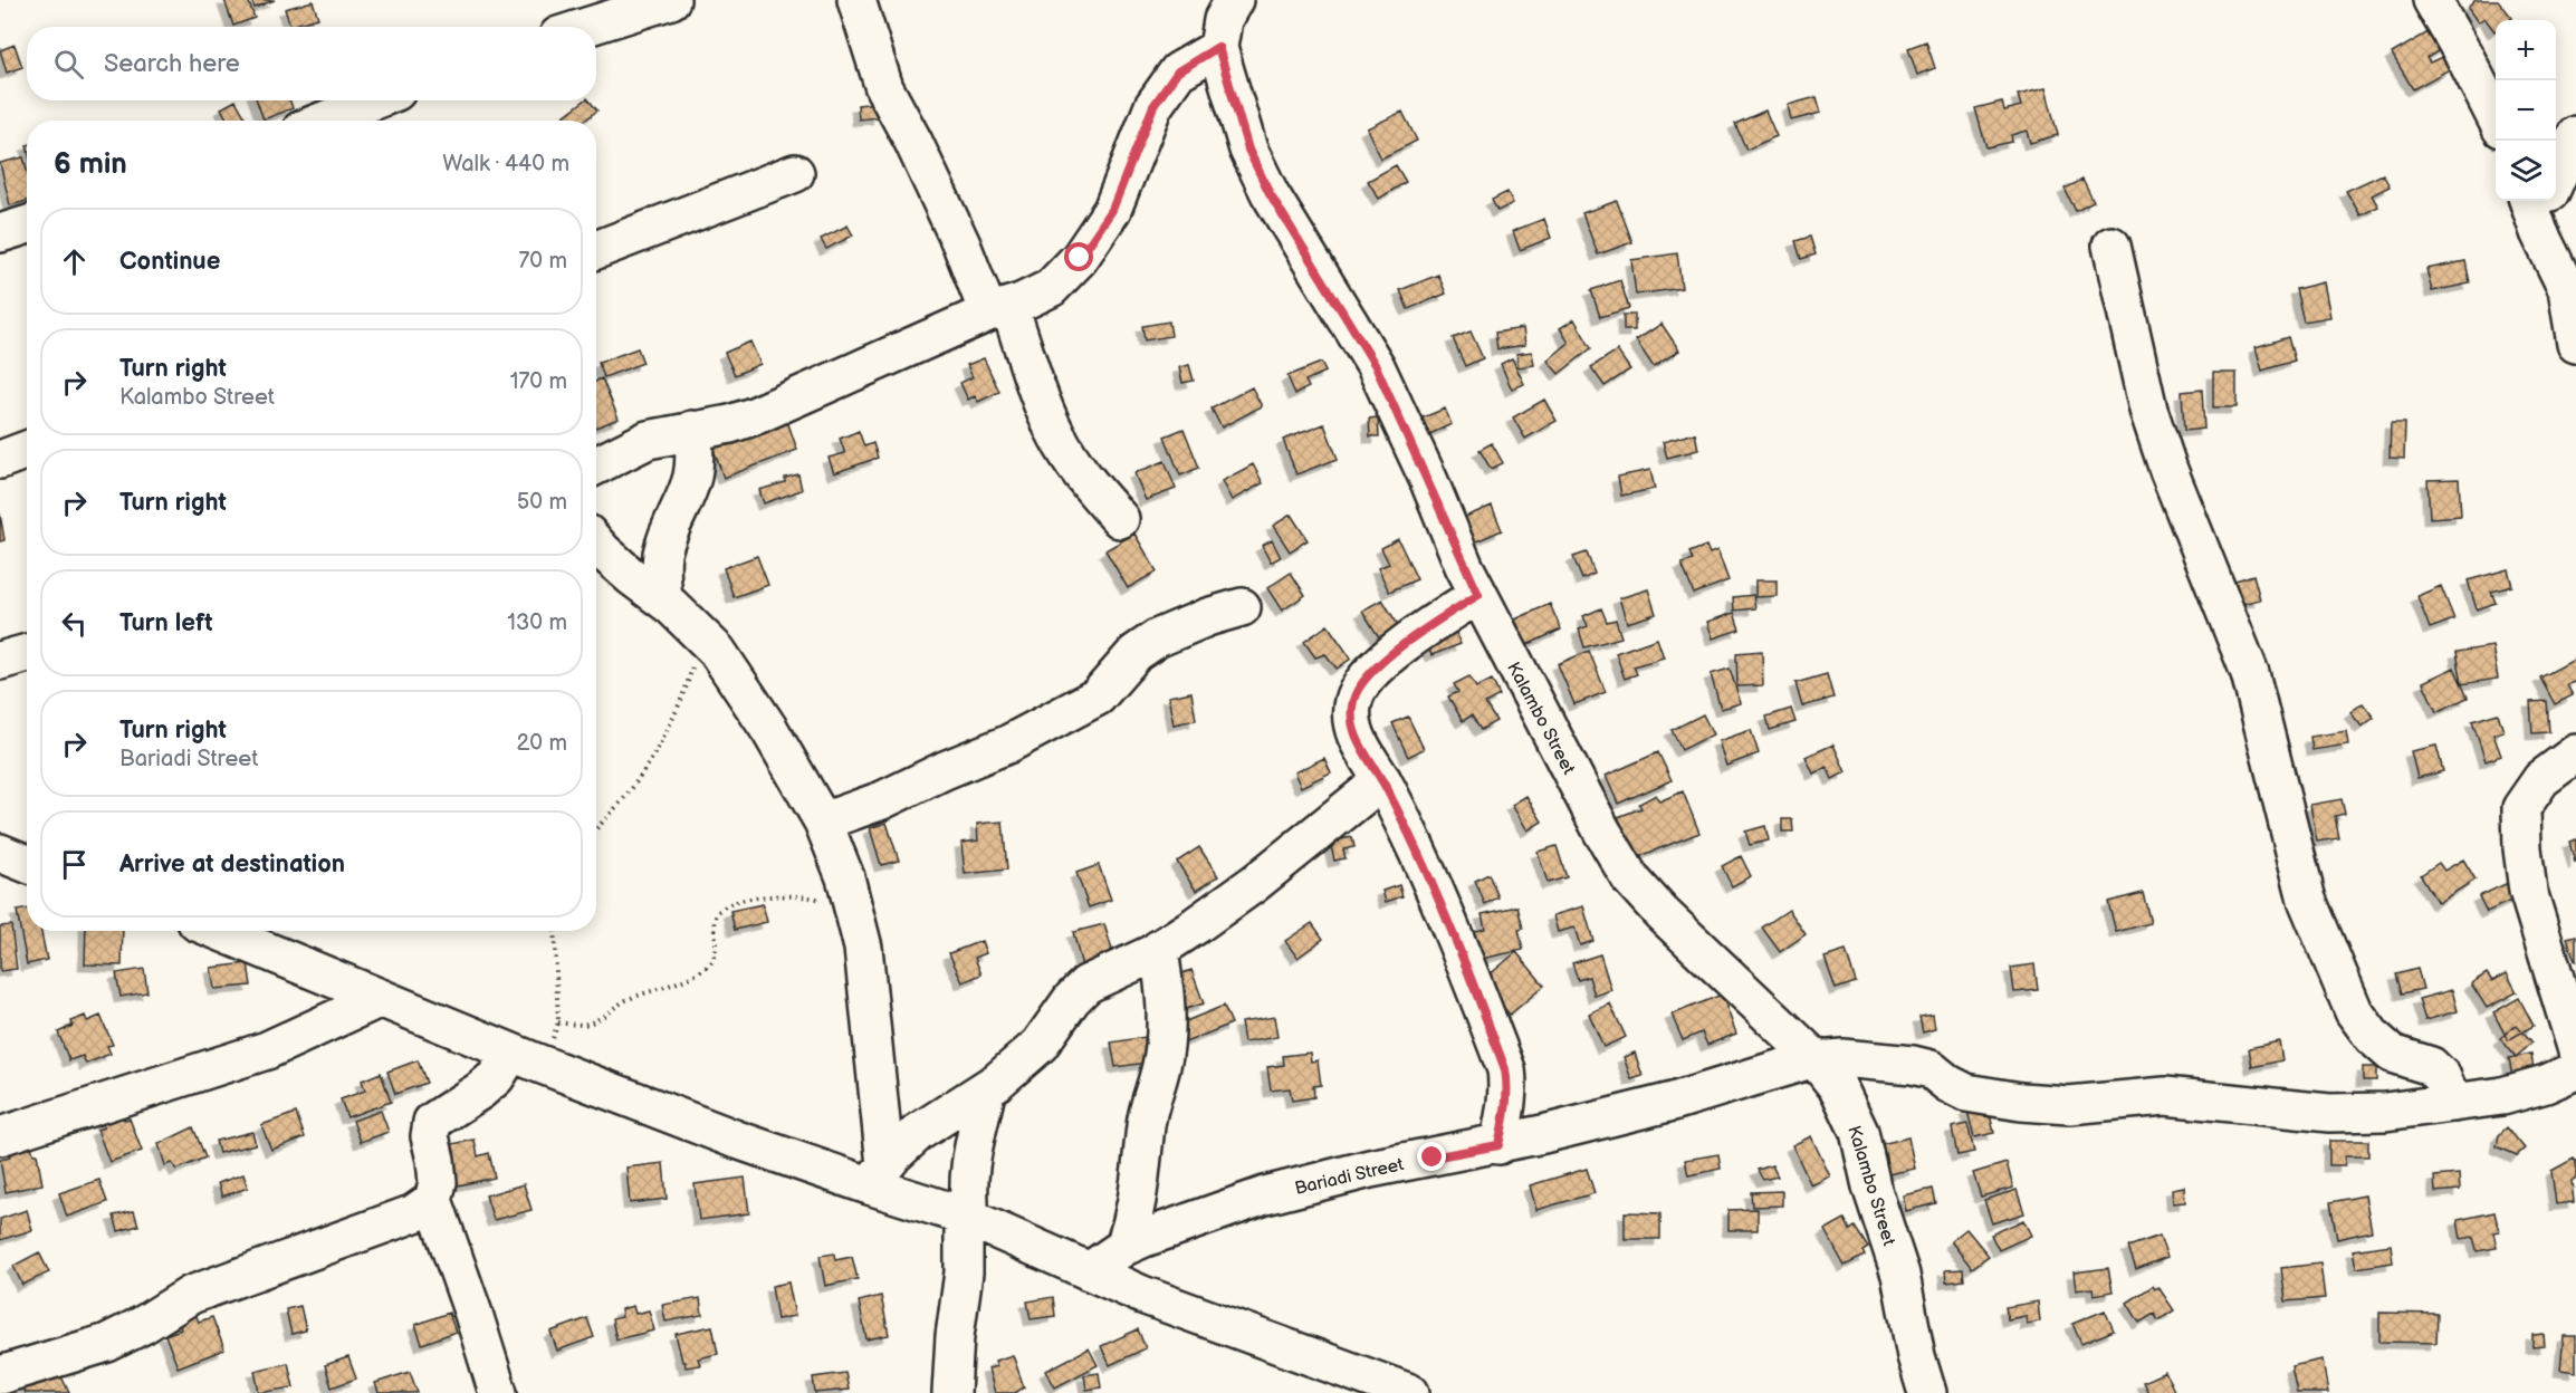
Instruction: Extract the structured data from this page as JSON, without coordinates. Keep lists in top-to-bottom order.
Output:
{
  "streets": {
    "street": ["Kalambo Street", "Bariadi Street"]
  },
  "crossings": [
    ["Kalambo Street", "Bariadi Street"]
  ],
  "page": {
    "map_buttons": ["+", "−"],
    "search": "Search here",
    "heading": ["6 min", "Walk · 440 m"],
    "list": [
      ["Continue", "70 m"],
      ["Turn right", "Kalambo Street", "170 m"],
      ["Turn right", "50 m"],
      ["Turn left", "130 m"],
      ["Turn right", "Bariadi Street", "20 m"],
      "Arrive at destination"
    ]
  }
}
